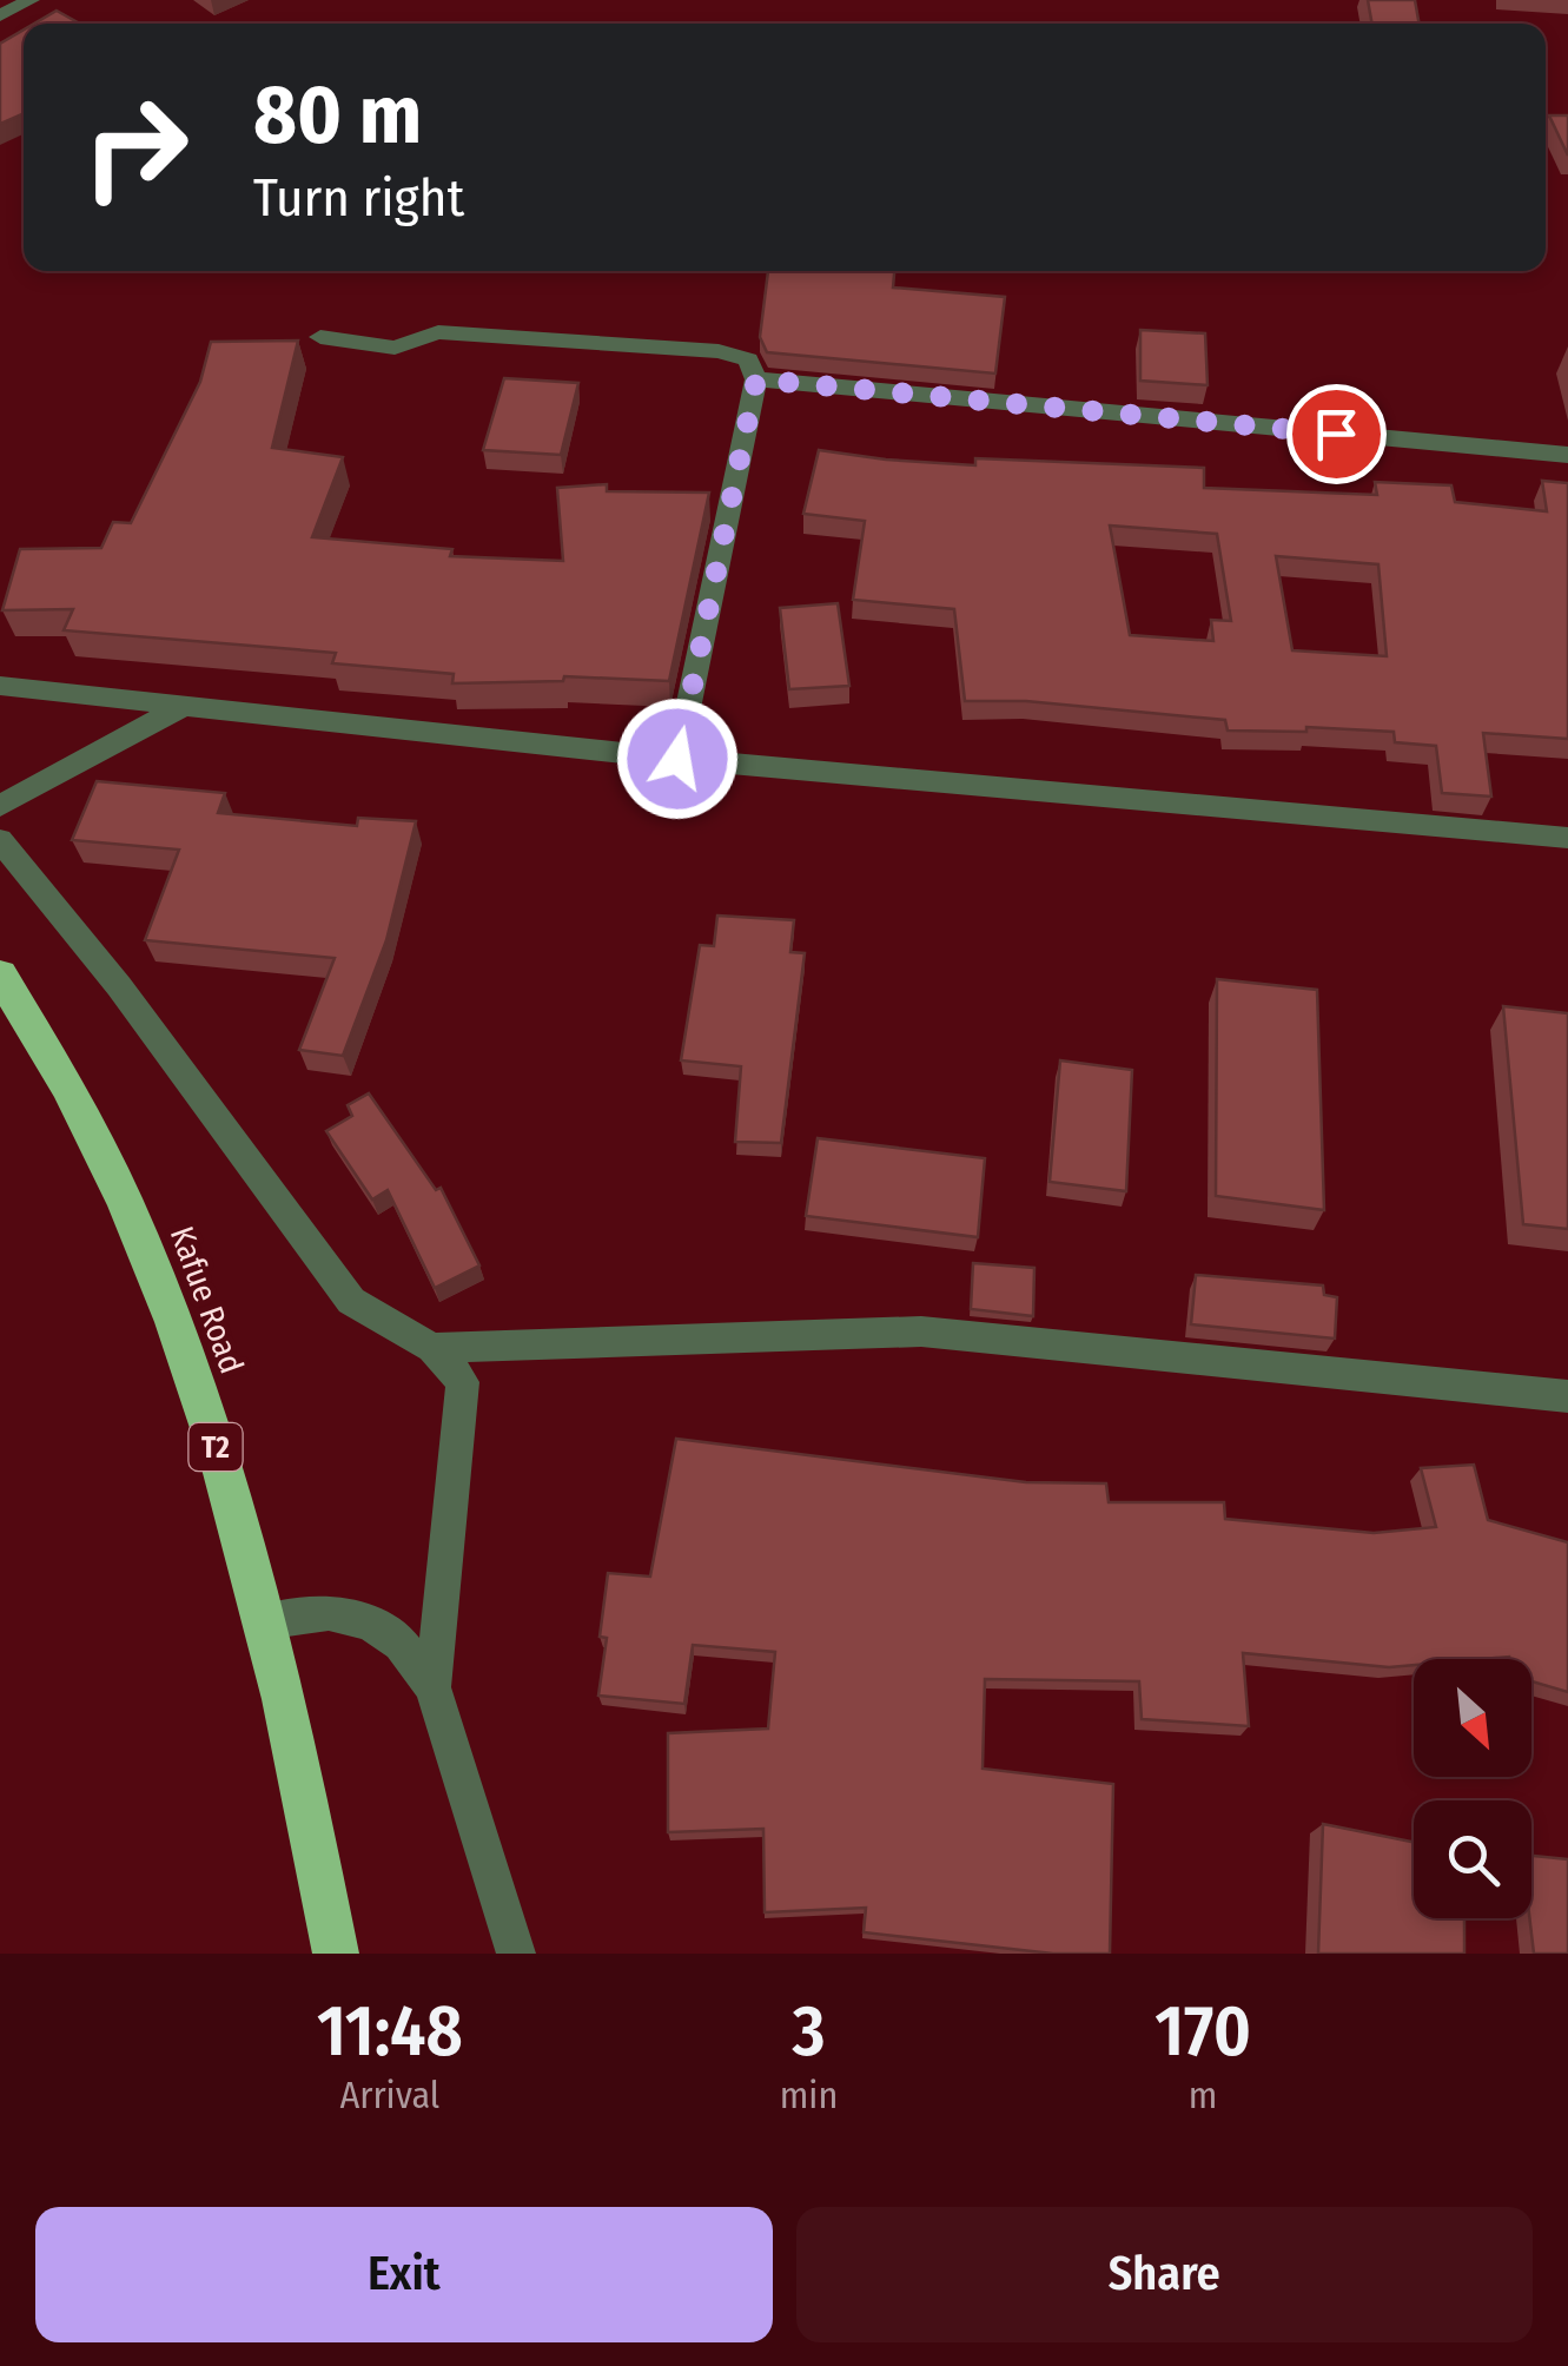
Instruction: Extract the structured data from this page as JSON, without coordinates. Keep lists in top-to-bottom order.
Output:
{
  "streets": {
    "highway": ["Kafue Road", "T2"]
  },
  "north": "bottom right",
  "page": {
    "turn": ["80 m", "Turn right"],
    "eta": [
      "11:48",
      "Arrival",
      "3",
      "min",
      "170",
      "m"
    ],
    "buttons": ["Exit", "Share"]
  }
}
